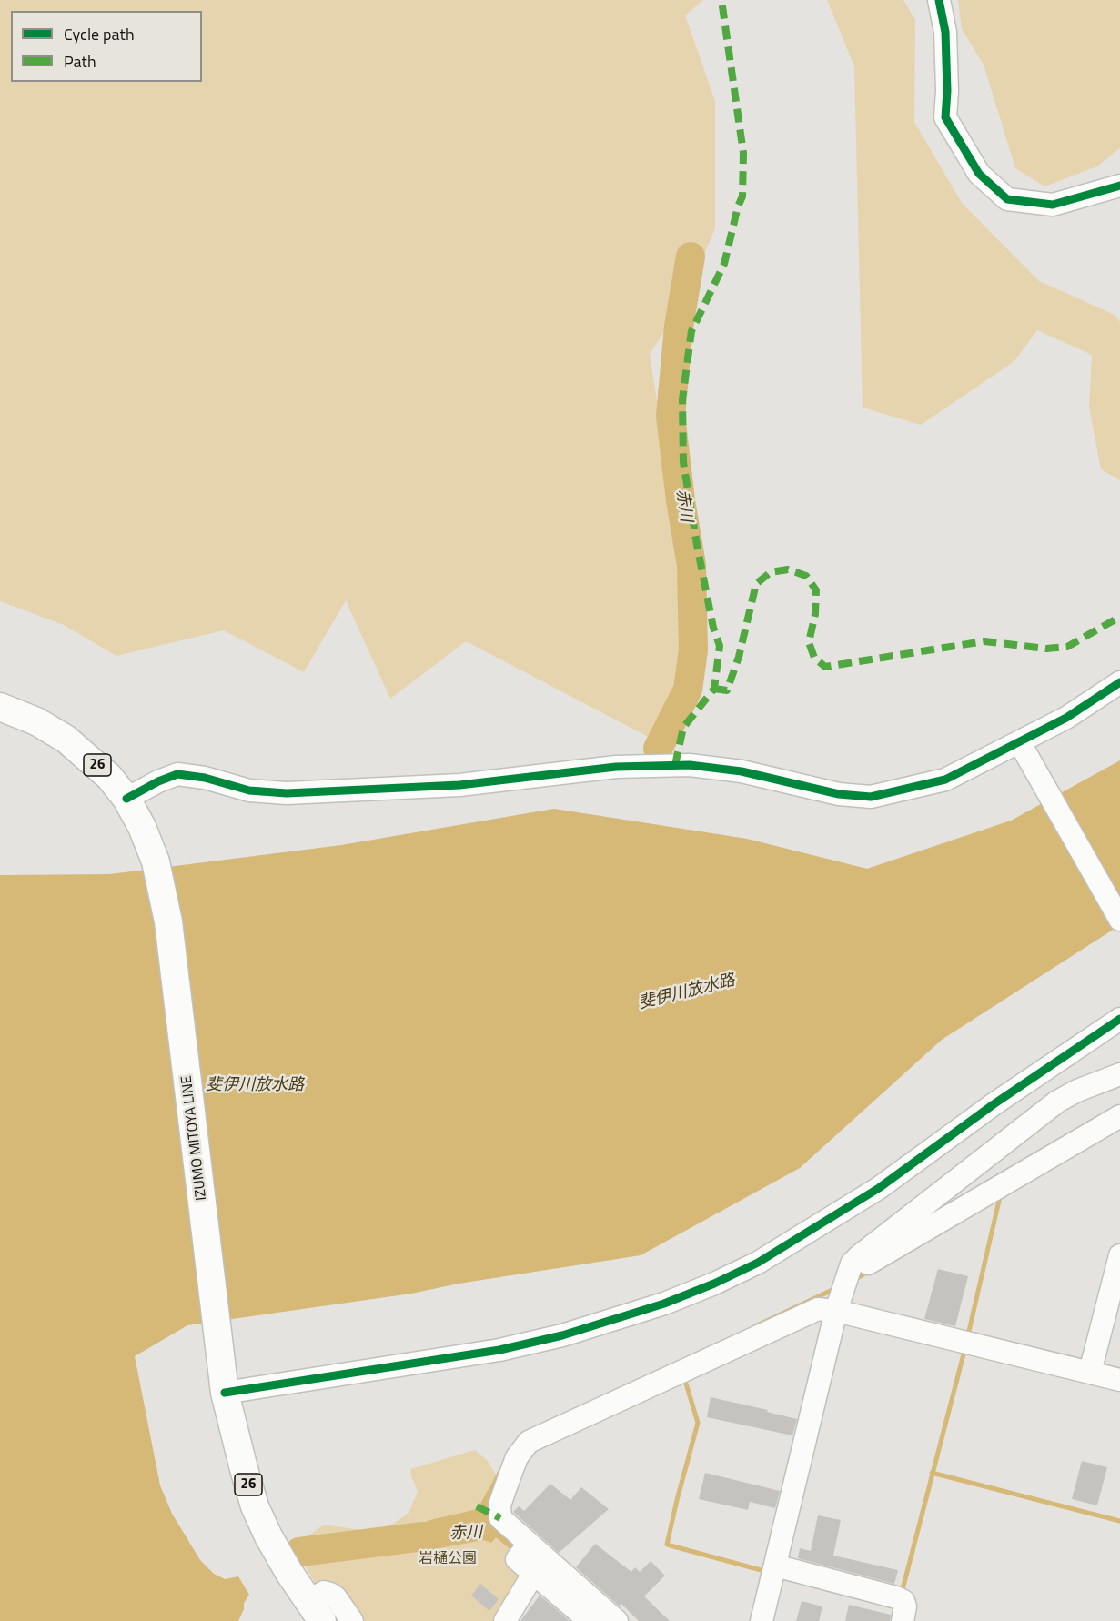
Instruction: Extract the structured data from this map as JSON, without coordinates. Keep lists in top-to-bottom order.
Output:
{
  "streets": {
    "main road": ["26", "IZUMO MITOYA LINE"]
  },
  "water": ["赤川", "斐伊川放水路"],
  "parks": ["岩樋公園"],
  "legend": ["Cycle path", "Path"]
}
